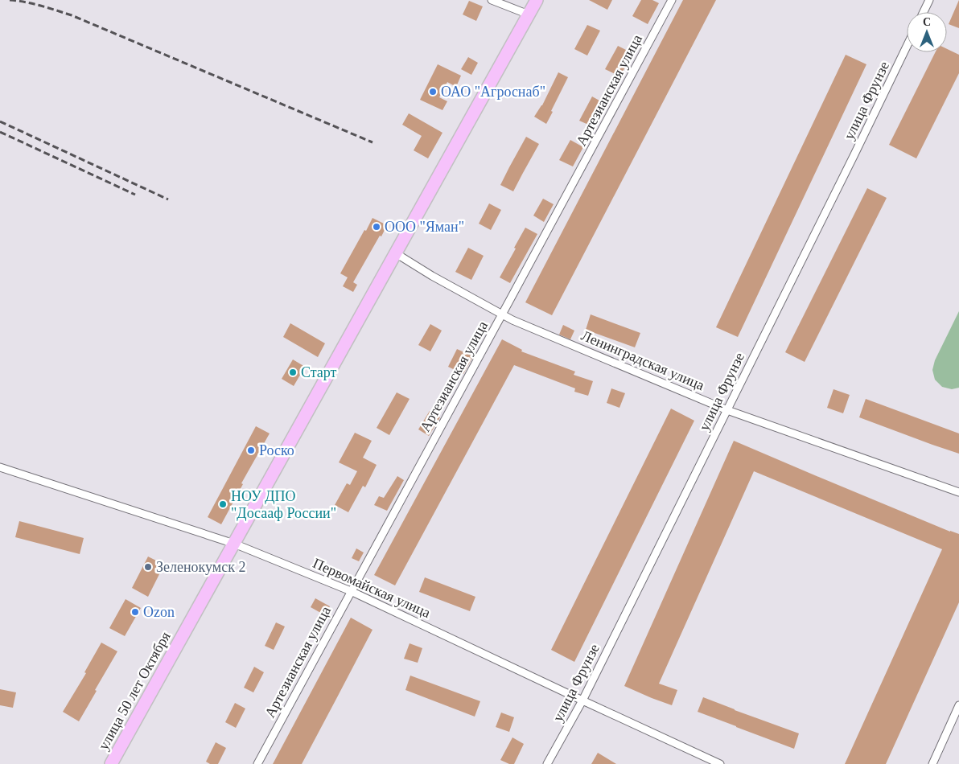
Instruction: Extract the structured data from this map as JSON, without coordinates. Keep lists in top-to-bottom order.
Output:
{
  "streets": {
    "highway": ["улица 50 лет Октября"],
    "street": [
      "Артезианская улица",
      "улица Фрунзе",
      "Ленинградская улица",
      "Первомайская улица"
    ]
  },
  "crossings": [
    ["Артезианская улица", "Ленинградская улица"],
    ["Артезианская улица", "Первомайская улица"],
    ["улица Фрунзе", "Ленинградская улица"],
    ["улица Фрунзе", "Первомайская улица"],
    ["Ленинградская улица", "улица 50 лет Октября"],
    ["Первомайская улица", "улица 50 лет Октября"]
  ],
  "places": [
    "ОАО \"Агроснаб\"",
    "ООО \"Яман\"",
    "Старт",
    "Роско",
    "НОУ ДПО \"Досааф России\"",
    "Зеленокумск 2",
    "Ozon"
  ],
  "north": "top"
}
